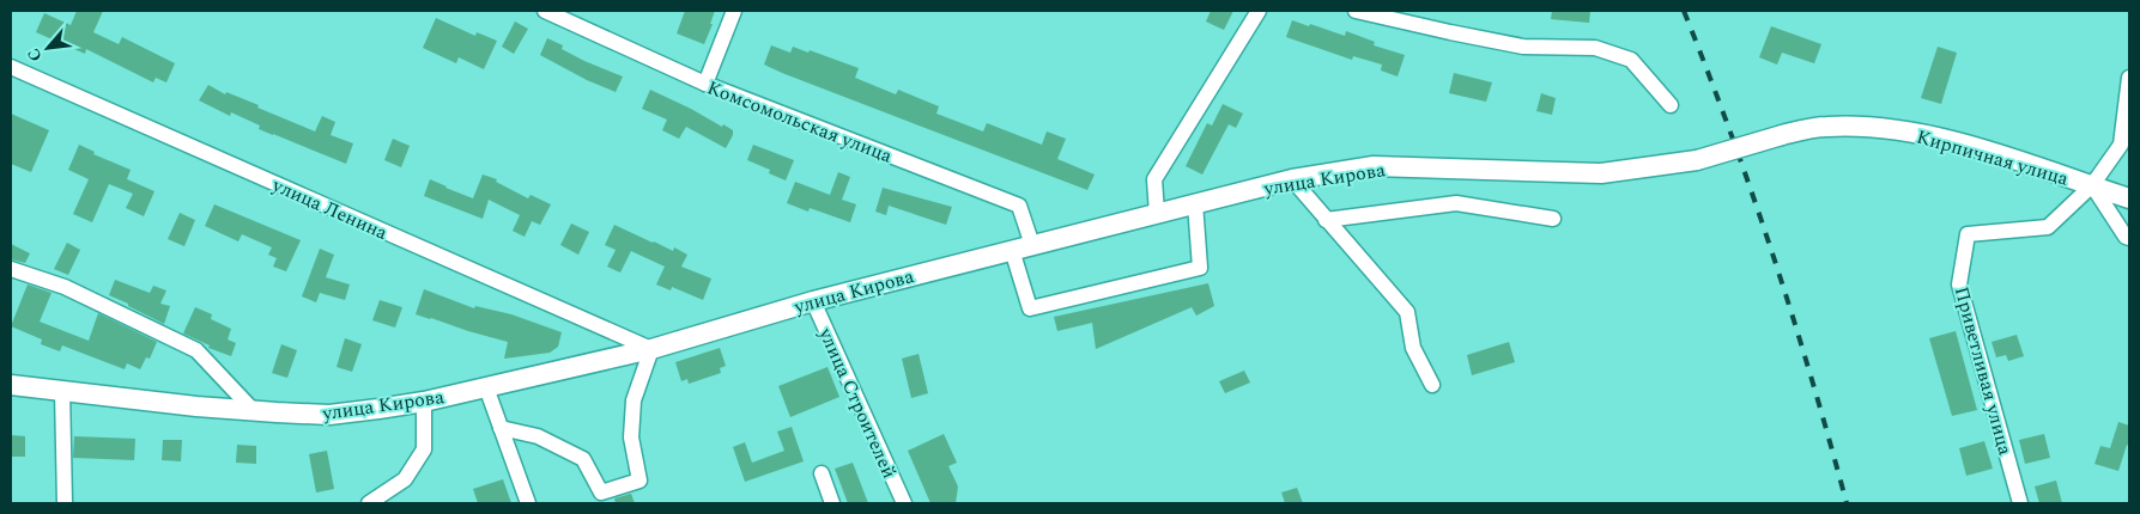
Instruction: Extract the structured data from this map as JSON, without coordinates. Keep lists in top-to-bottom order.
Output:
{
  "streets": {
    "main road": ["Кирпичная улица", "улица Кирова"],
    "street": [
      "Комсомольская улица",
      "улица Ленина",
      "Приветливая улица",
      "улица Строителей"
    ]
  },
  "crossings": [
    ["Комсомольская улица", "улица Кирова"],
    ["Кирпичная улица", "улица Кирова"],
    ["Кирпичная улица", "Приветливая улица"],
    ["улица Кирова", "улица Ленина"],
    ["улица Кирова", "улица Строителей"]
  ],
  "north": "bottom left"
}
